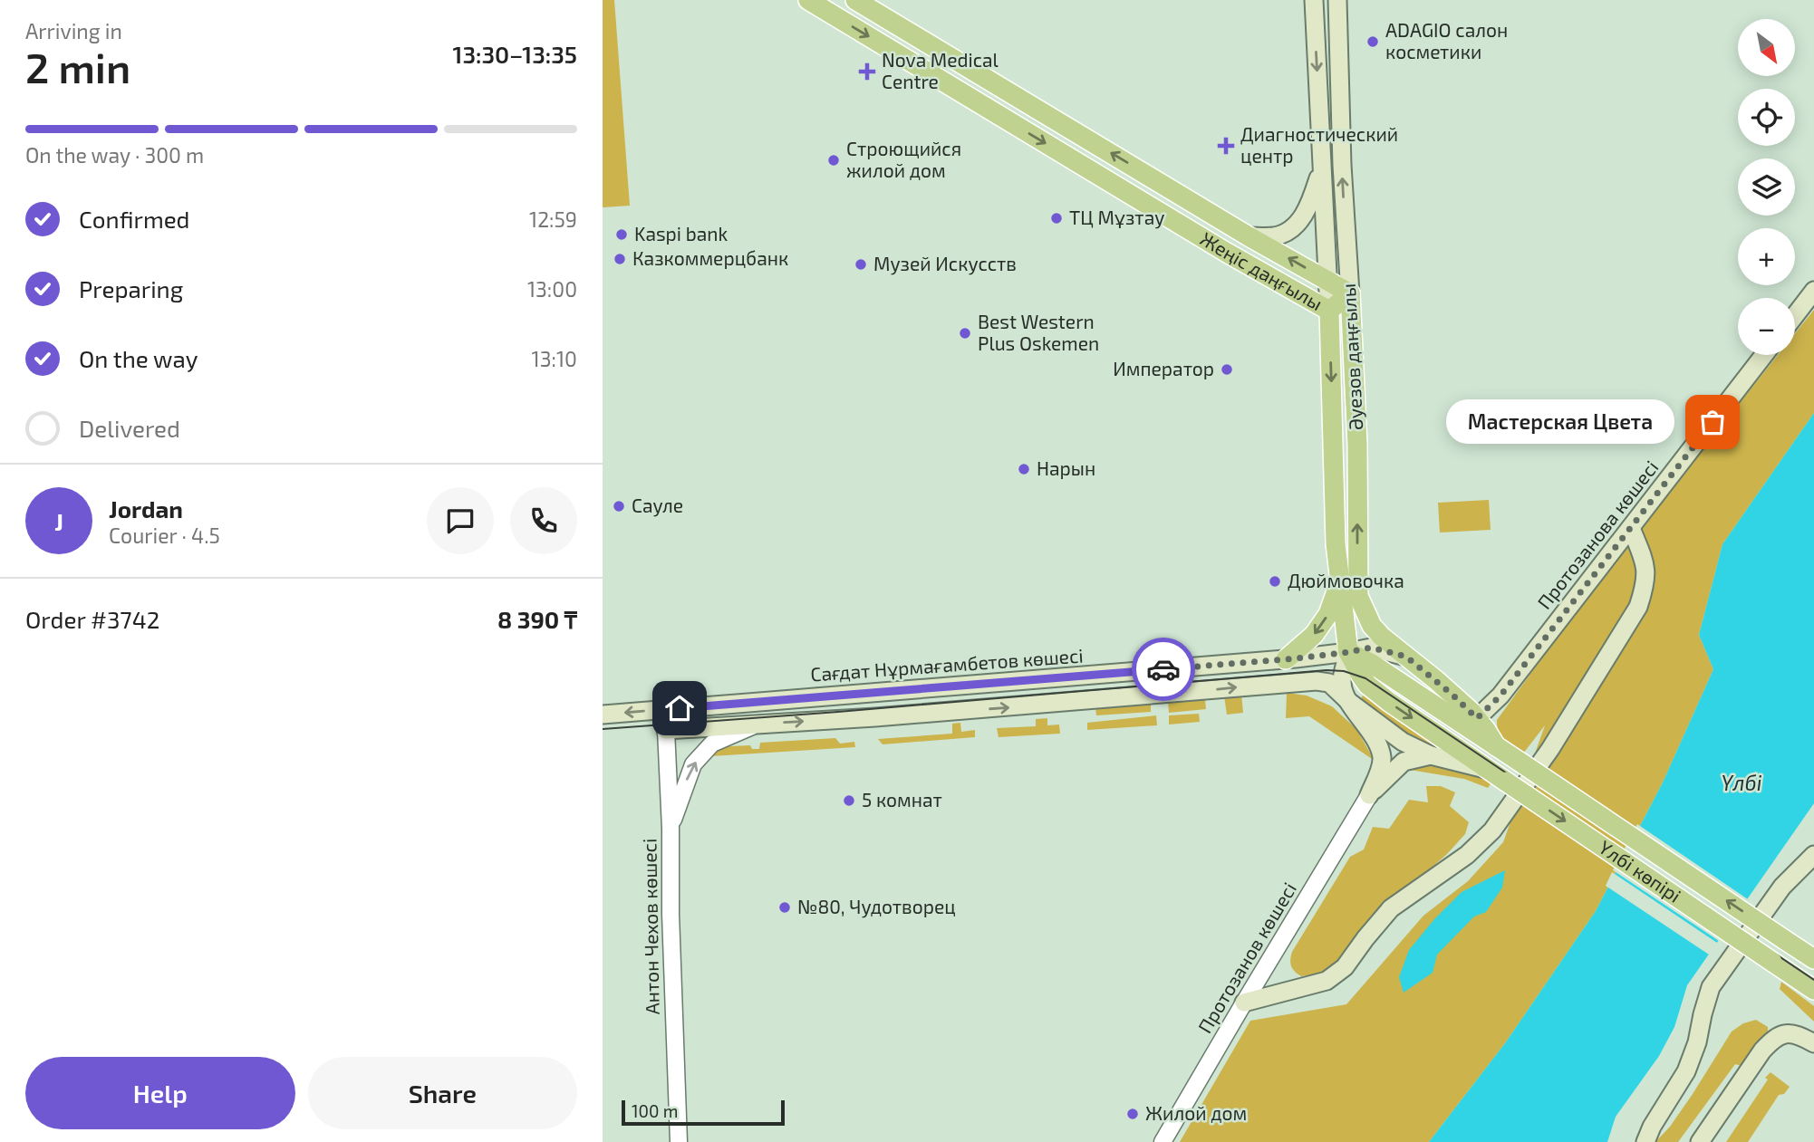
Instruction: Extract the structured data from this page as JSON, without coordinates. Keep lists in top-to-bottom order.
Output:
{
  "streets": {
    "main road": [
      "Жеңіс даңғылы",
      "Әуезов даңғылы",
      "Протозанова көшесі",
      "Сағдат Нұрмағамбетов көшесі",
      "Үлбі көпірі",
      "Антон Чехов көшесі"
    ],
    "street": ["Протозанов көшесі"]
  },
  "crossings": [
    ["Жеңіс даңғылы", "Әуезов даңғылы"],
    ["Әуезов даңғылы", "Протозанова көшесі"],
    ["Әуезов даңғылы", "Сағдат Нұрмағамбетов көшесі"],
    ["Әуезов даңғылы", "Үлбі көпірі"],
    ["Сағдат Нұрмағамбетов көшесі", "Үлбі көпірі"],
    ["Сағдат Нұрмағамбетов көшесі", "Антон Чехов көшесі"]
  ],
  "water": ["Үлбі"],
  "places": {
    "other": [
      "ADAGIO салон косметики",
      "Строющийся жилой дом",
      "ТЦ Мұзтау",
      "Kaspi bank",
      "Казкоммерцбанк",
      "Музей Искусств",
      "Best Western Plus Oskemen",
      "Император",
      "Мастерская Цвета",
      "Нарын",
      "Сауле",
      "Дюймовочка",
      "5 комнат",
      "№80, Чудотворец",
      "Жилой дом"
    ],
    "health": ["Nova Medical Centre", "Диагностический центр"]
  },
  "scale_bar": "100 m",
  "north": "bottom right",
  "page": {
    "heading": ["2 min", "Arriving in", "13:30–13:35"],
    "panel": [
      "Jordan",
      "Courier · 4.5",
      "Order #3742",
      "8 390 ₸"
    ],
    "map_buttons": ["+", "−"],
    "bar": "On the way · 300 m",
    "list": [
      ["Confirmed", "12:59"],
      ["Preparing", "13:00"],
      ["On the way", "13:10"],
      "Delivered"
    ],
    "bubble": "Мастерская Цвета",
    "round": "J",
    "buttons": ["Help", "Share"],
    "scale": "100 m"
  }
}
